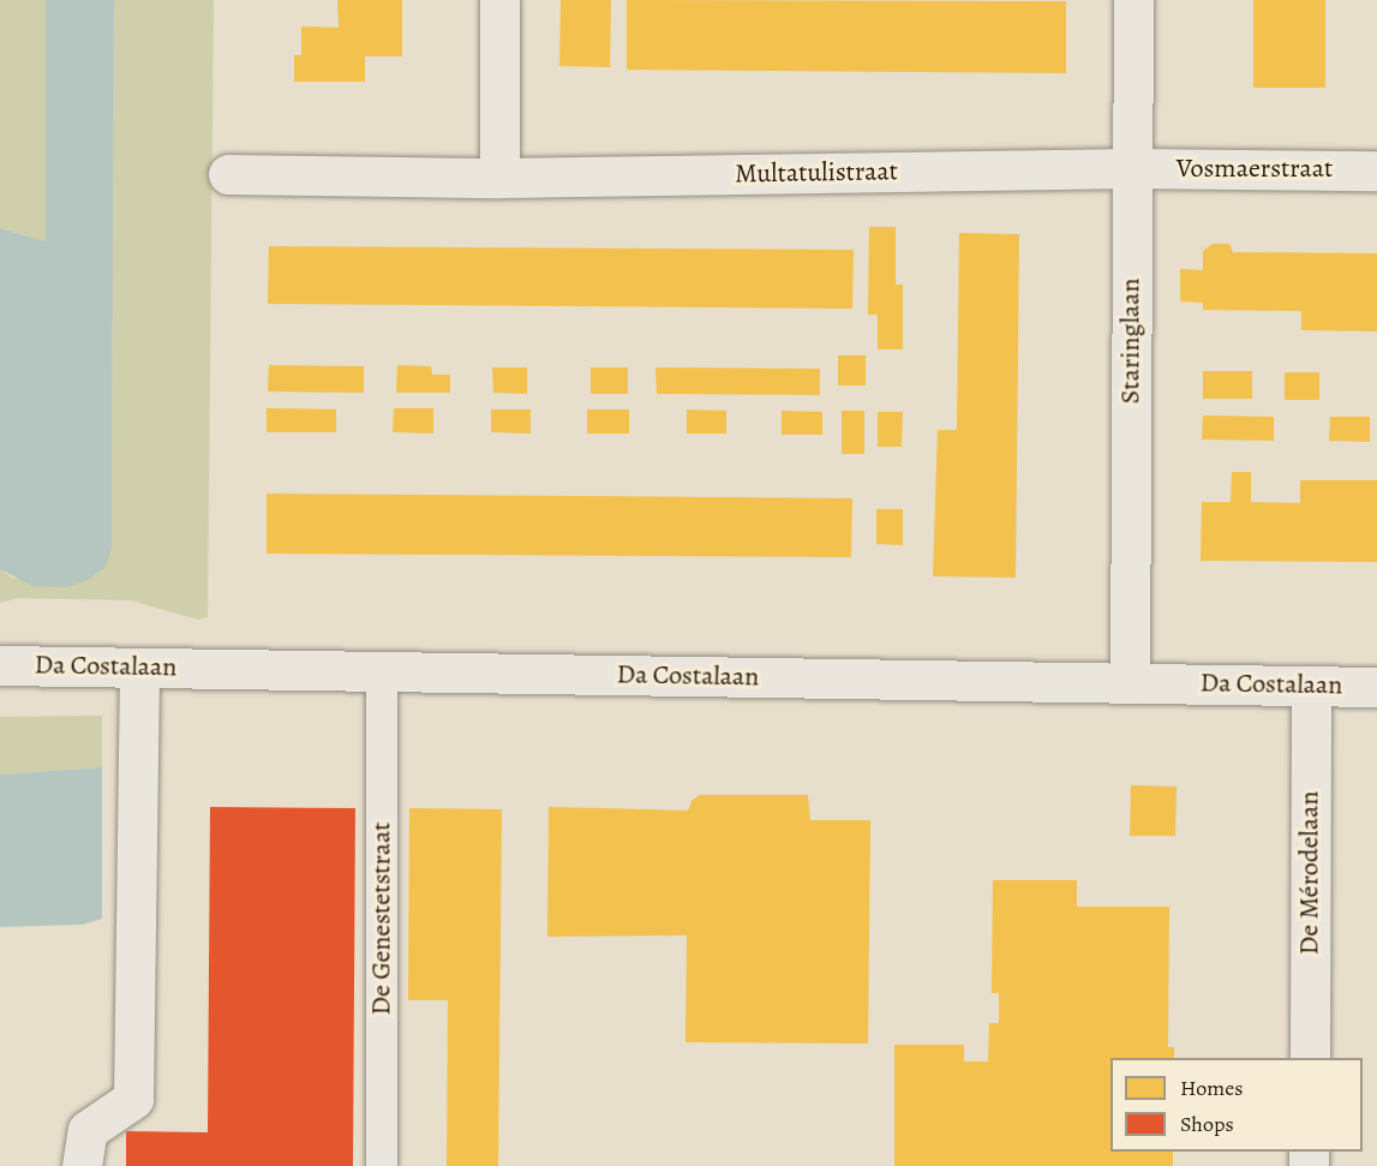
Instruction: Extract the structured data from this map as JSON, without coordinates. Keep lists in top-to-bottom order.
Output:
{
  "streets": {
    "street": [
      "Vosmaerstraat",
      "Multatulistraat",
      "Staringlaan",
      "Da Costalaan",
      "De Mérodelaan"
    ],
    "lane": ["De Genestetstraat"]
  },
  "crossings": [
    ["Vosmaerstraat", "Multatulistraat"],
    ["Vosmaerstraat", "Staringlaan"],
    ["Multatulistraat", "Staringlaan"],
    ["Staringlaan", "Da Costalaan"],
    ["Da Costalaan", "De Mérodelaan"],
    ["Da Costalaan", "De Genestetstraat"]
  ],
  "legend": ["Homes", "Shops"]
}
